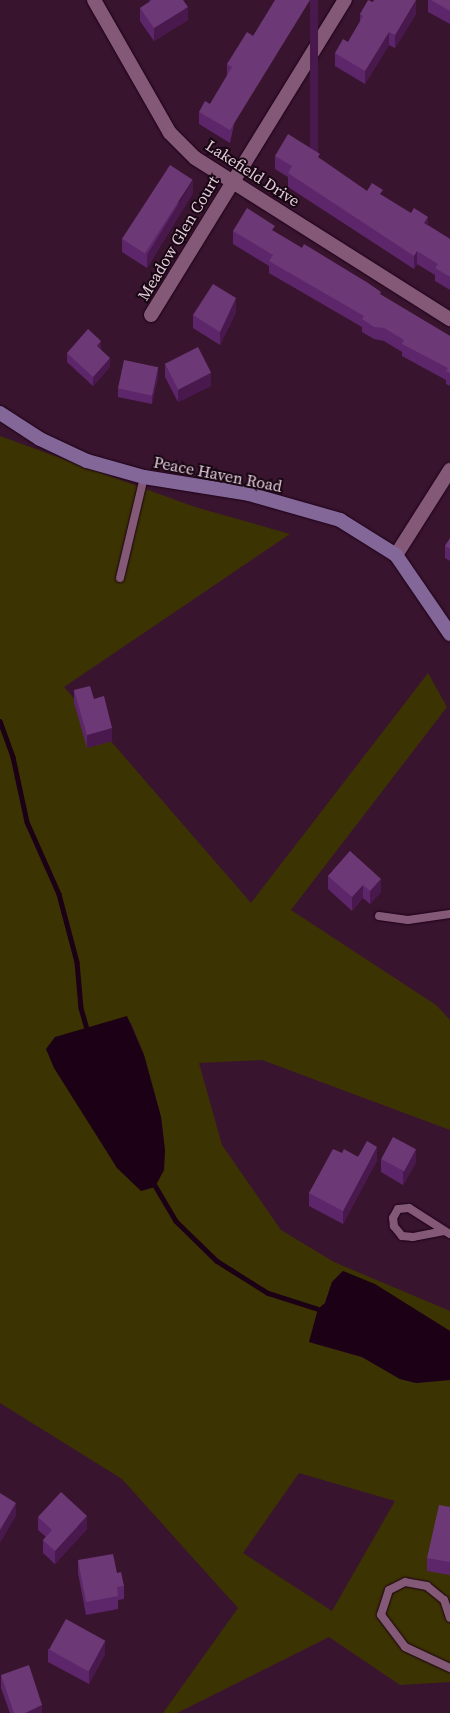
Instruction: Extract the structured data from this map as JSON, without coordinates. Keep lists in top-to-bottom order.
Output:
{
  "streets": {
    "main road": ["Peace Haven Road"],
    "street": ["Lakefield Drive", "Meadow Glen Court"]
  },
  "crossings": [
    ["Lakefield Drive", "Meadow Glen Court"]
  ]
}
